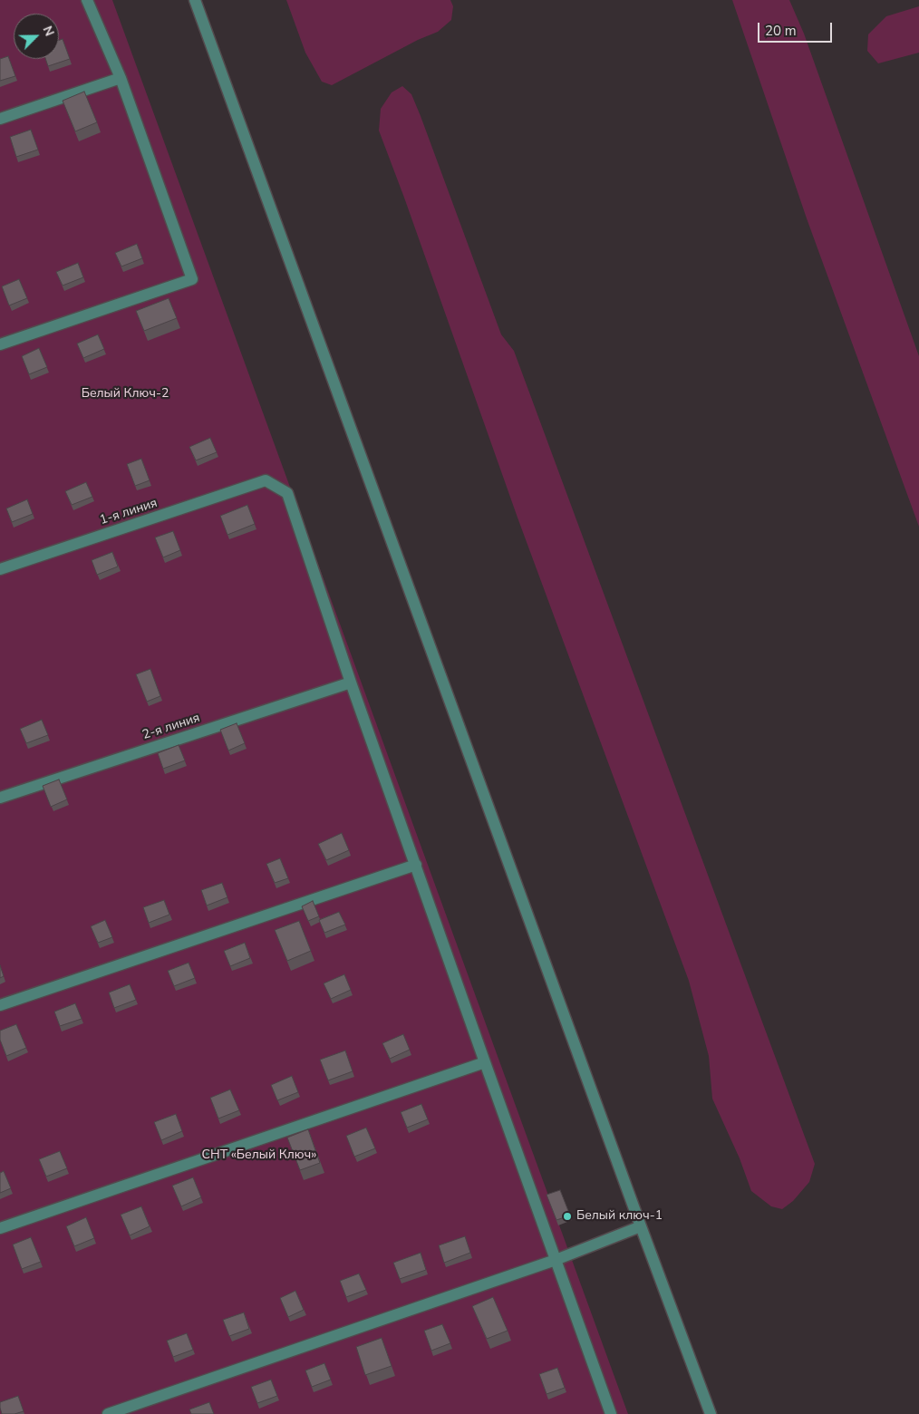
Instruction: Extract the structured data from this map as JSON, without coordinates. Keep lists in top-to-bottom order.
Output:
{
  "streets": {
    "street": ["1-я линия", "2-я линия"]
  },
  "crossings": [
    ["1-я линия", "2-я линия"]
  ],
  "parks": ["Белый Ключ-2", "СНТ «Белый Ключ»"],
  "places": ["Белый ключ-1"],
  "scale_bar": "20 m",
  "north": "top right"
}
